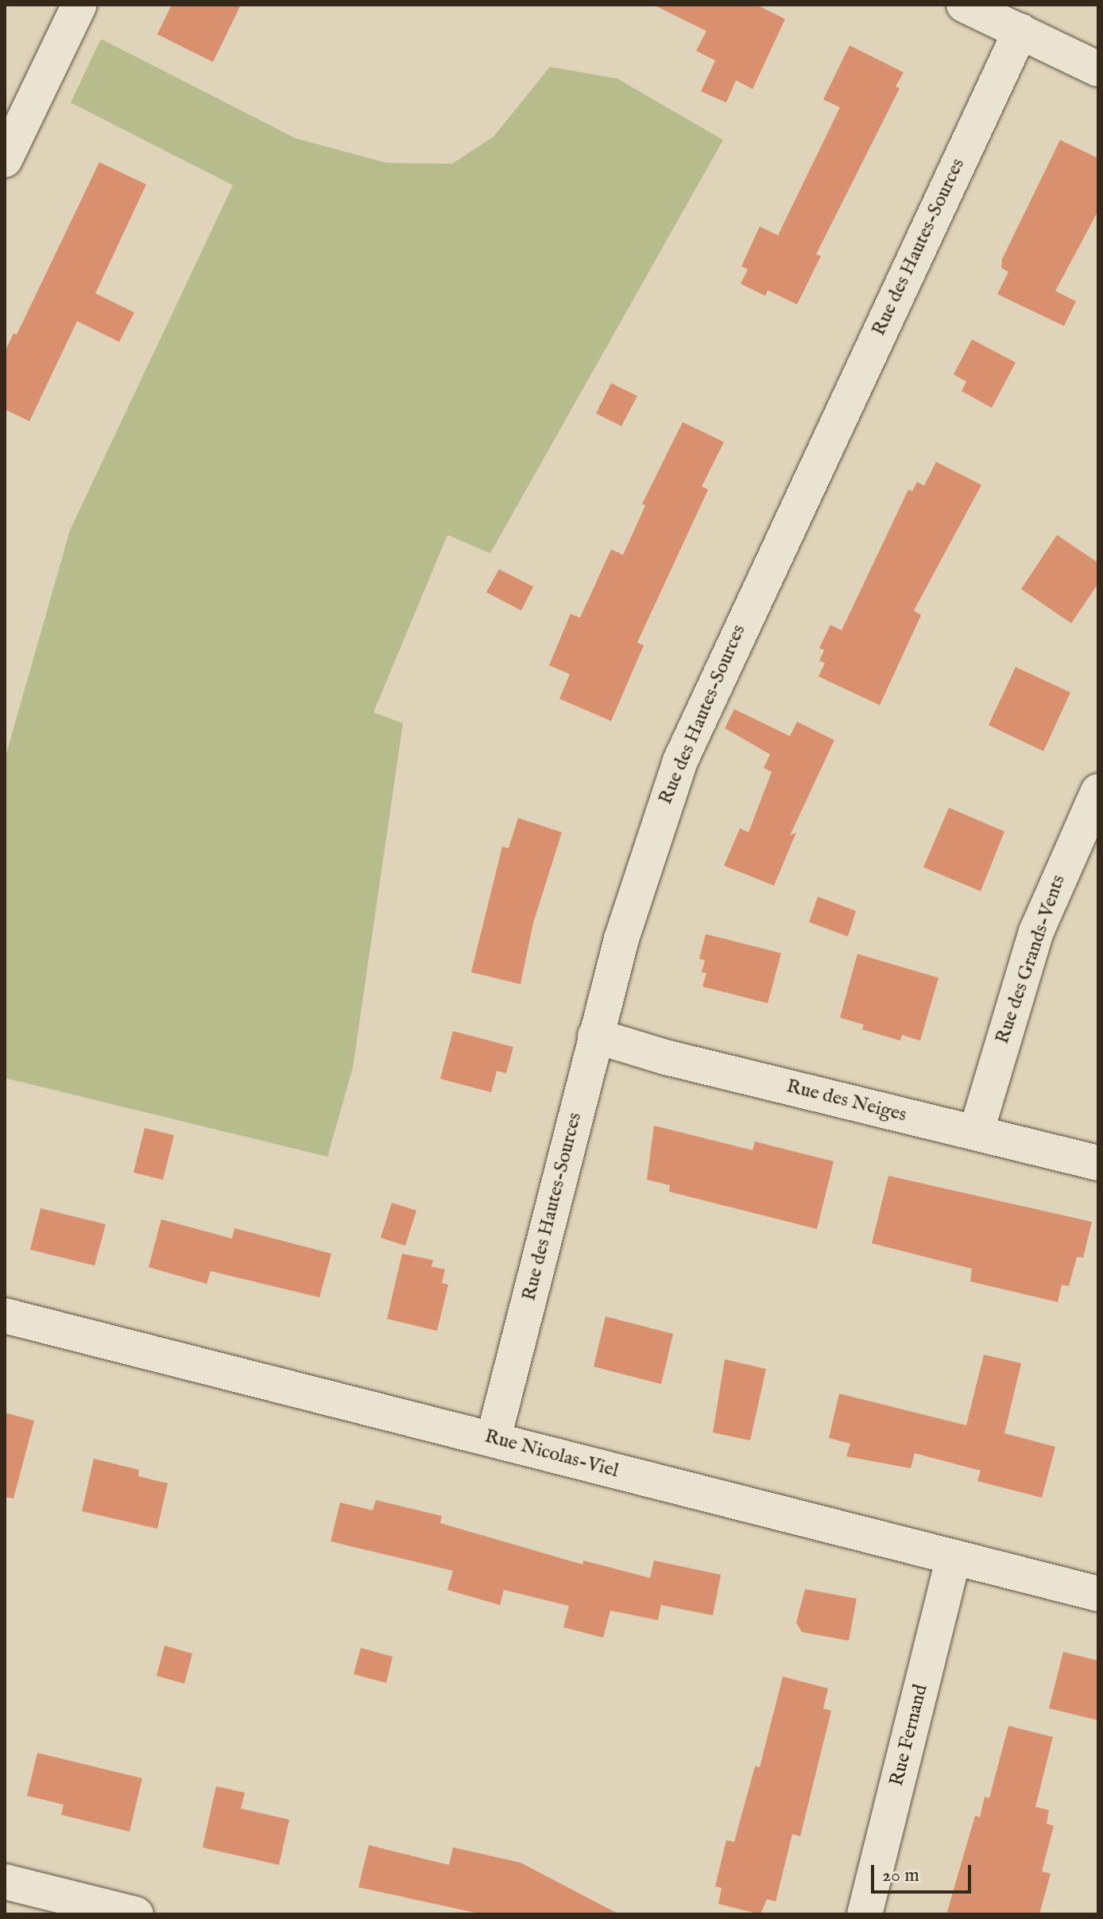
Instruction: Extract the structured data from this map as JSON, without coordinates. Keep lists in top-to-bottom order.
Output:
{
  "streets": {
    "street": [
      "Rue des Hautes-Sources",
      "Rue des Grands-Vents",
      "Rue des Neiges",
      "Rue Nicolas-Viel",
      "Rue Fernand"
    ]
  },
  "crossings": [
    ["Rue des Hautes-Sources", "Rue des Neiges"],
    ["Rue des Hautes-Sources", "Rue Nicolas-Viel"],
    ["Rue des Grands-Vents", "Rue des Neiges"],
    ["Rue Nicolas-Viel", "Rue Fernand"]
  ],
  "scale_bar": "20 m"
}
